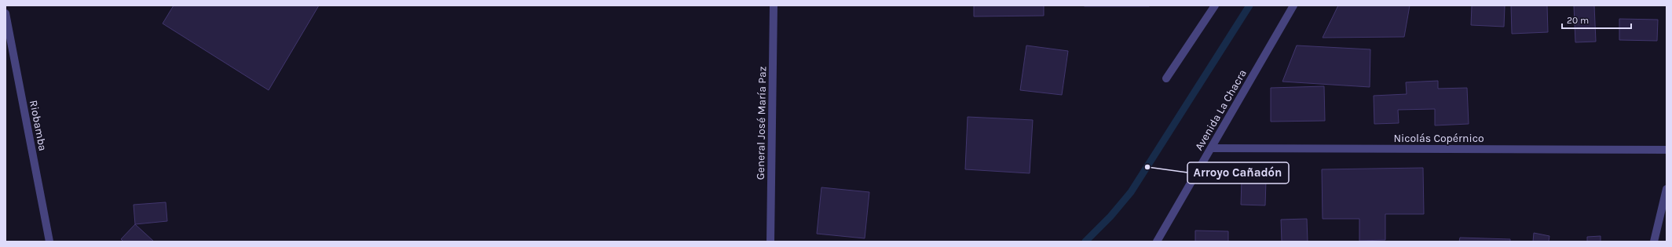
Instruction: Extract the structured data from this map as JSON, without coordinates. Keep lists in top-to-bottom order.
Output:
{
  "streets": {
    "street": [
      "Avenida La Chacra",
      "General José María Paz",
      "Riobamba",
      "Nicolás Copérnico"
    ]
  },
  "crossings": [
    ["Avenida La Chacra", "Nicolás Copérnico"]
  ],
  "places": ["Arroyo Cañadón"],
  "scale_bar": "20 m"
}
